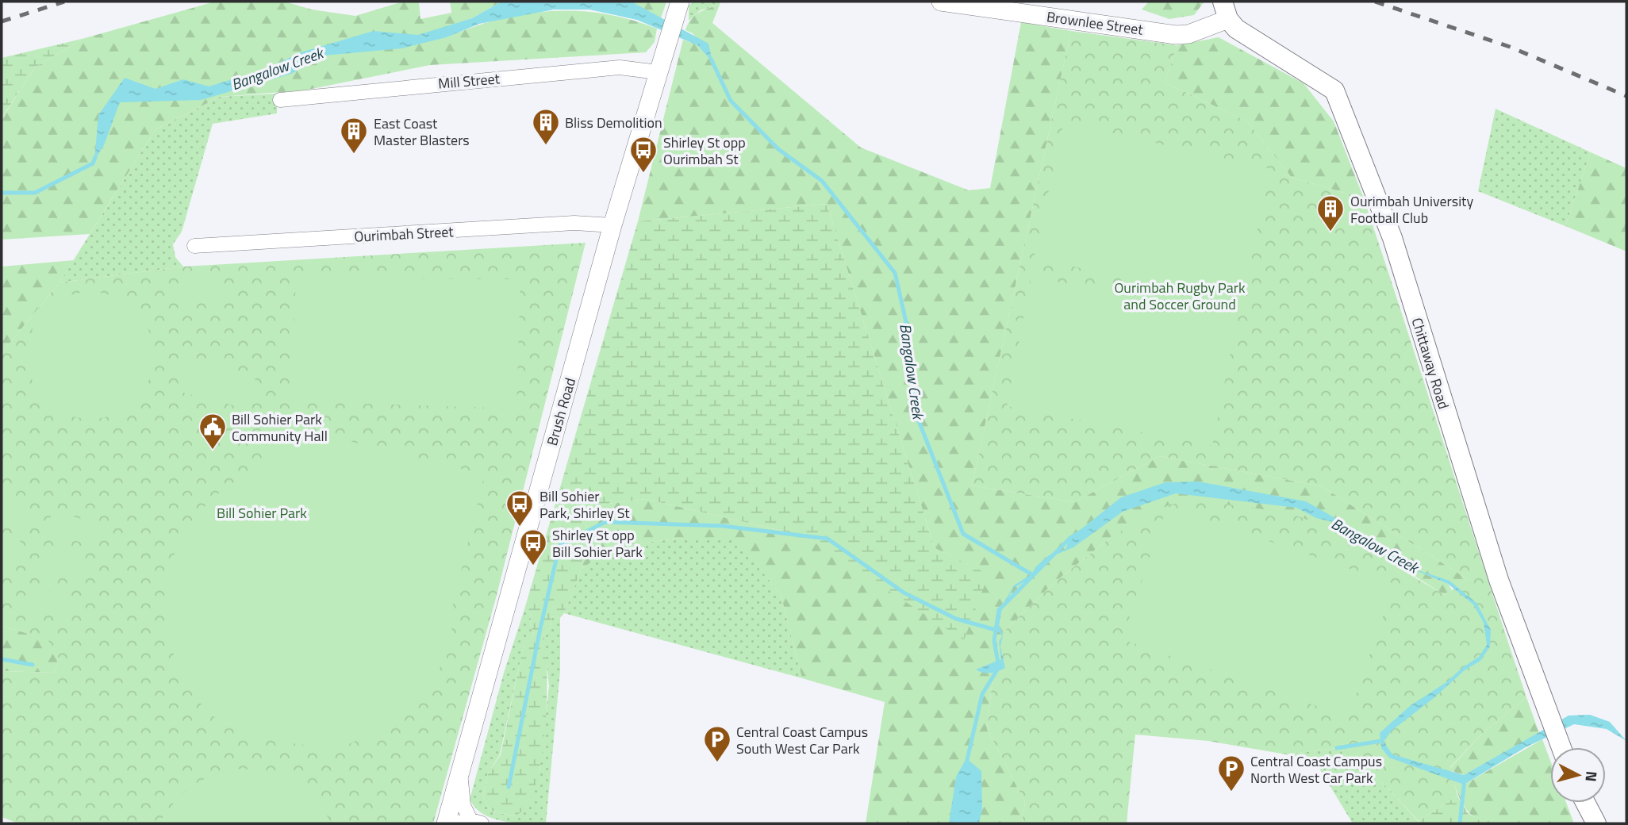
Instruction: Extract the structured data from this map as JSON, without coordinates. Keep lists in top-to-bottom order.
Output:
{
  "streets": {
    "main road": ["Chittaway Road"],
    "street": [
      "Brownlee Street",
      "Mill Street",
      "Ourimbah Street",
      "Brush Road"
    ]
  },
  "crossings": [
    ["Brownlee Street", "Chittaway Road"],
    ["Mill Street", "Brush Road"],
    ["Ourimbah Street", "Brush Road"]
  ],
  "water": ["Bangalow Creek"],
  "parks": ["Ourimbah Rugby Park and Soccer Ground", "Bill Sohier Park"],
  "places": {
    "building": ["Bliss Demolition", "East Coast Master Blasters", "Ourimbah University Football Club"],
    "bus stop": ["Shirley St opp Ourimbah St", "Bill Sohier Park, Shirley St", "Shirley St opp Bill Sohier Park"],
    "public building": ["Bill Sohier Park Community Hall"],
    "parking": ["Central Coast Campus South West Car Park", "Central Coast Campus North West Car Park"]
  },
  "north": "right"
}
